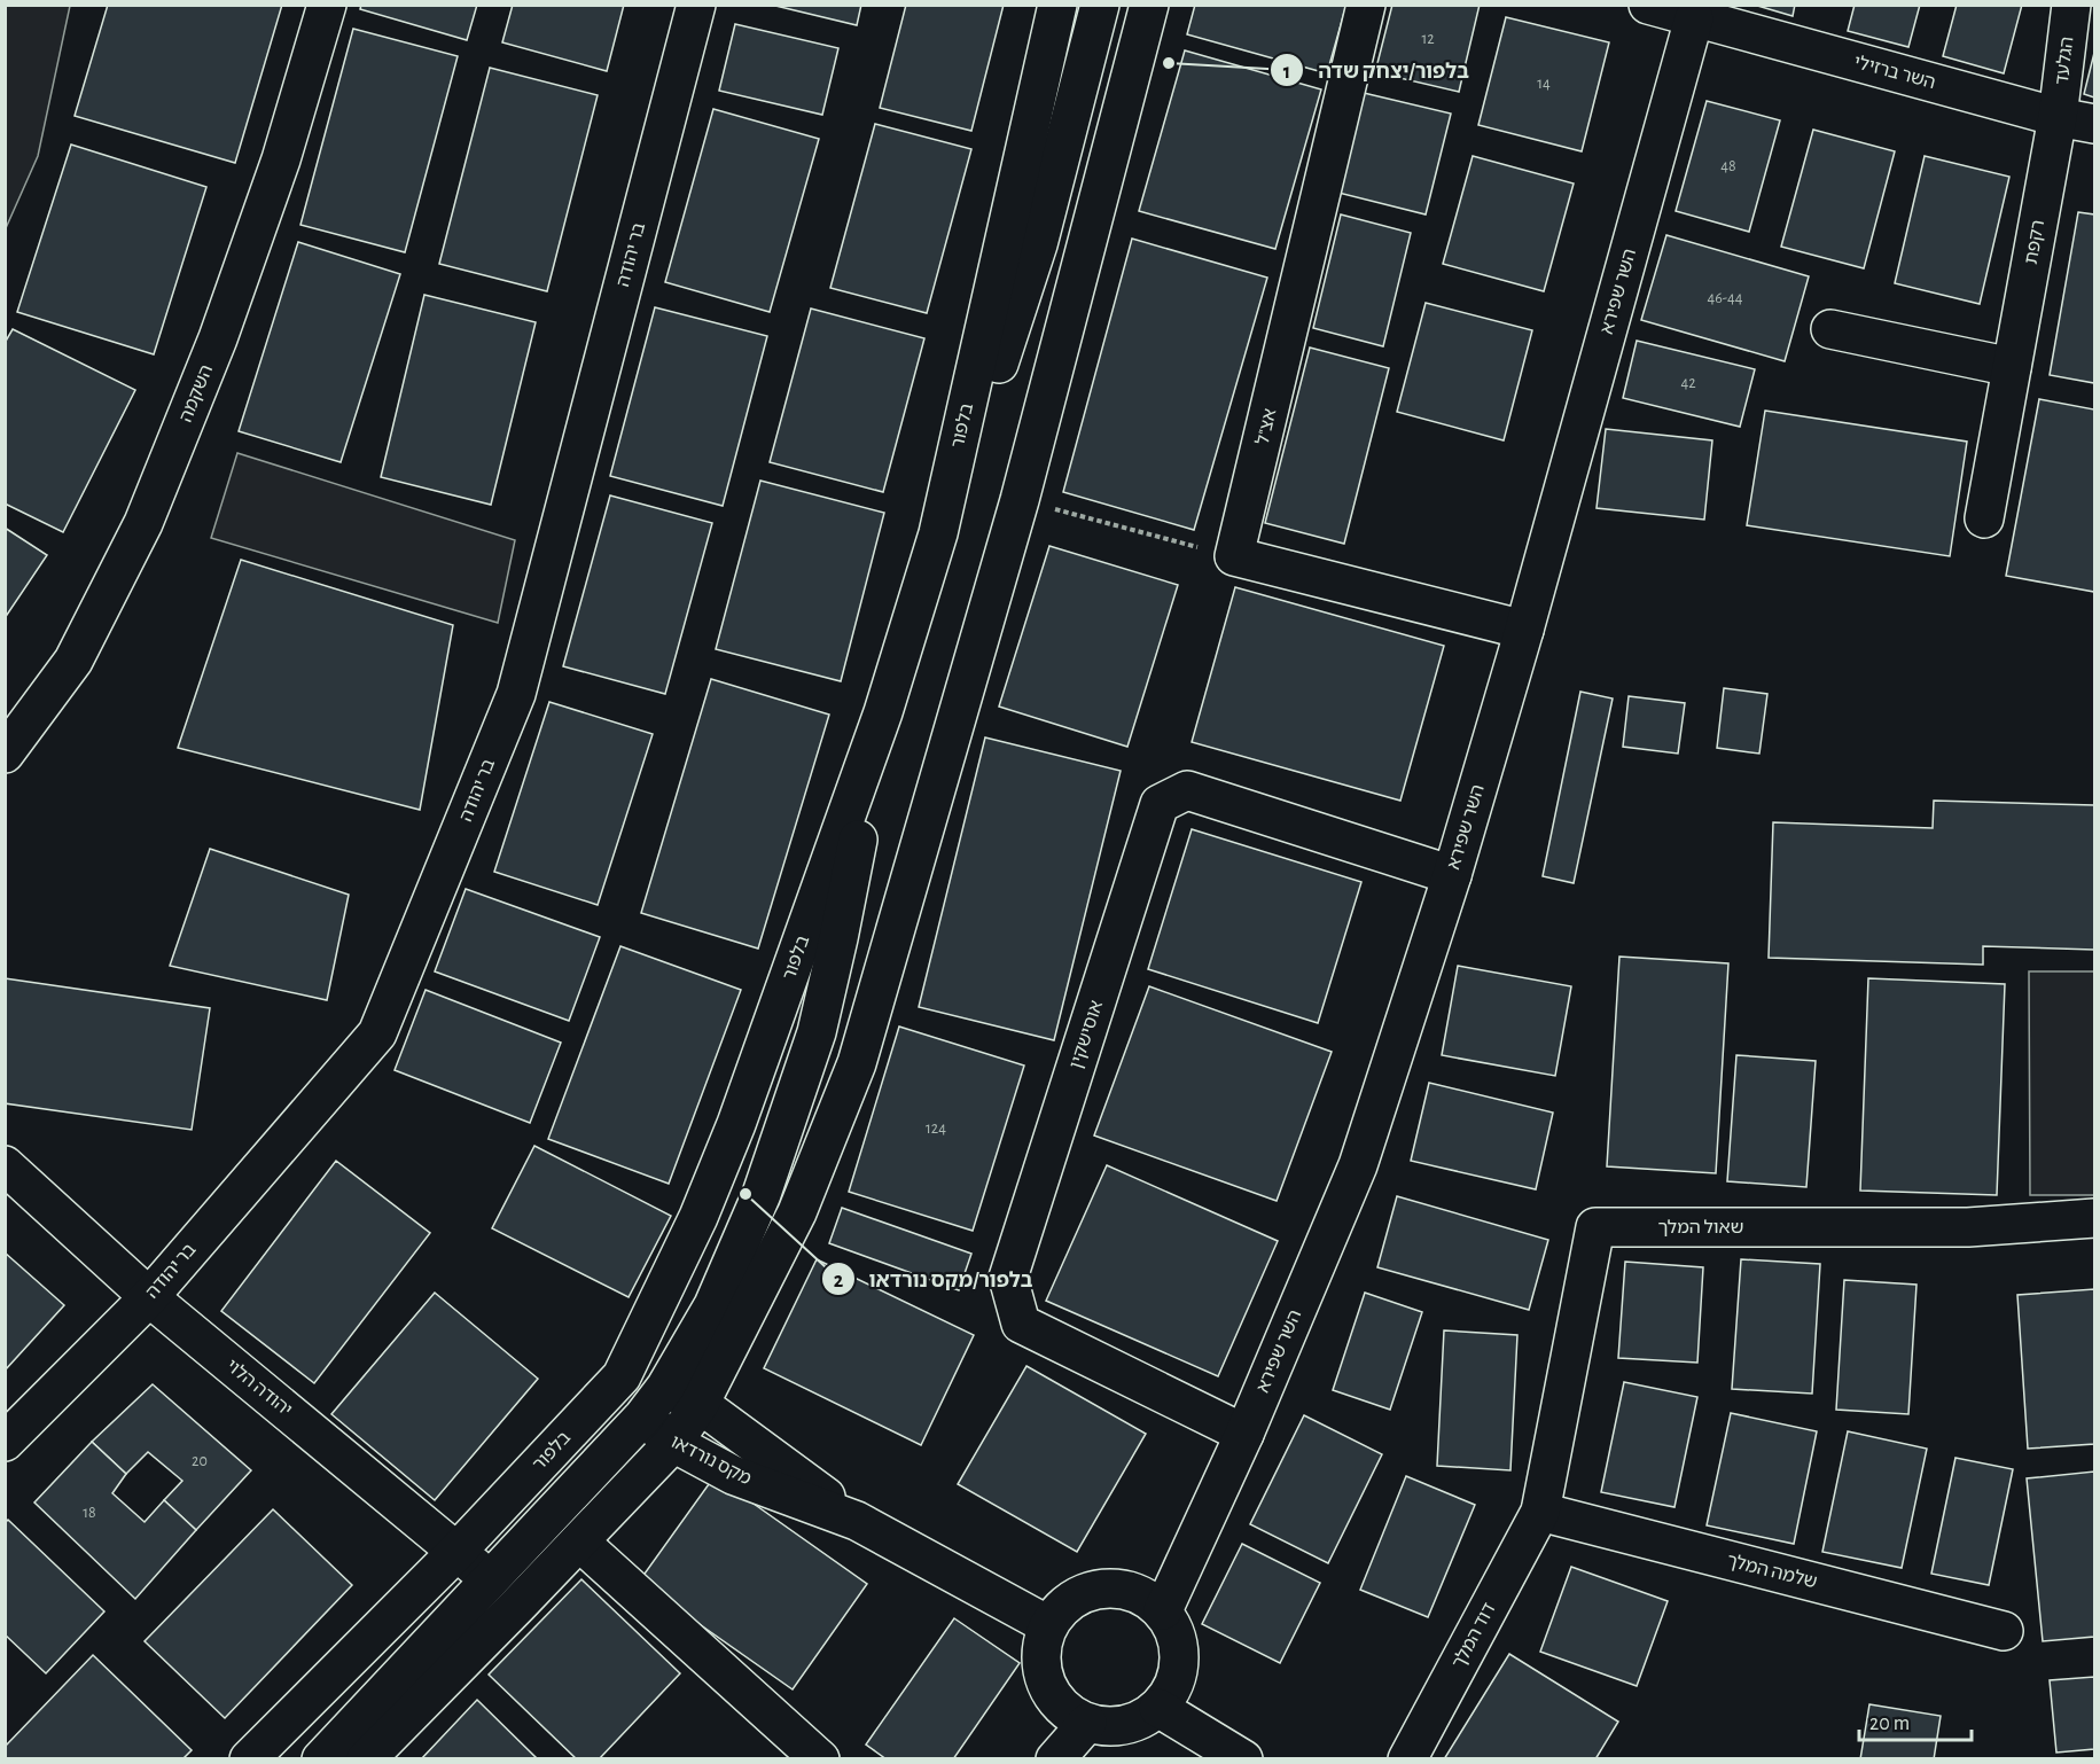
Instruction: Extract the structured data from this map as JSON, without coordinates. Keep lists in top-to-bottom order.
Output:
{
  "streets": {
    "street": [
      "הגלעד",
      "השר ברזילי",
      "רקפת",
      "בר יהודה",
      "השר שפירא",
      "השקמה",
      "בלפור",
      "אצ\"ל",
      "אוסישקין",
      "שאול המלך",
      "יהודה הלוי",
      "מקס נורדאו",
      "שלמה המלך",
      "דוד המלך"
    ]
  },
  "crossings": [
    ["הגלעד", "השר ברזילי"],
    ["הגלעד", "רקפת"],
    ["השר ברזילי", "רקפת"],
    ["השר ברזילי", "השר שפירא"],
    ["בר יהודה", "יהודה הלוי"],
    ["השר שפירא", "אוסישקין"],
    ["השר שפירא", "מקס נורדאו"],
    ["בלפור", "יהודה הלוי"],
    ["בלפור", "מקס נורדאו"],
    ["שאול המלך", "שלמה המלך"],
    ["שאול המלך", "דוד המלך"],
    ["שלמה המלך", "דוד המלך"]
  ],
  "places": ["בלפור/יצחק שדה", "בלפור/מקס נורדאו"],
  "house_numbers": [
    "12",
    "14",
    "48",
    "46-44",
    "42",
    "124",
    "20",
    "18"
  ],
  "scale_bar": "20 m"
}
